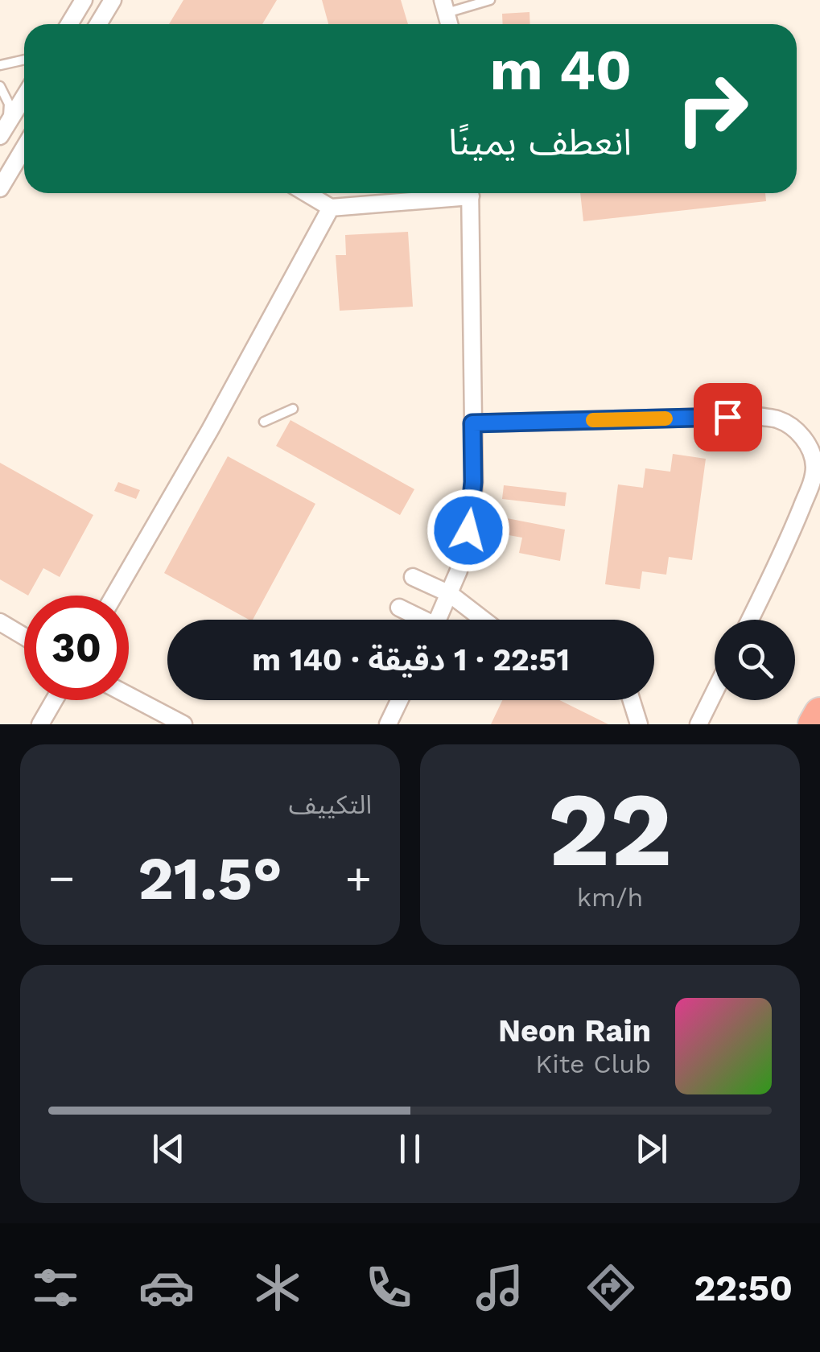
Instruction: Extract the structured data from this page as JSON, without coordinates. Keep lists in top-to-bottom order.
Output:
{
  "page": {
    "turn": ["40 m", "انعطف يمينًا"],
    "limit": "30",
    "trip": "22:51 · 1 دقيقة · 140 m",
    "tile": [
      ["22", "km/h"],
      "التكييف"
    ],
    "heat": ["−", "21.5°", "+"],
    "song": ["Neon Rain", "Kite Club"],
    "tabs": "22:50"
  }
}
